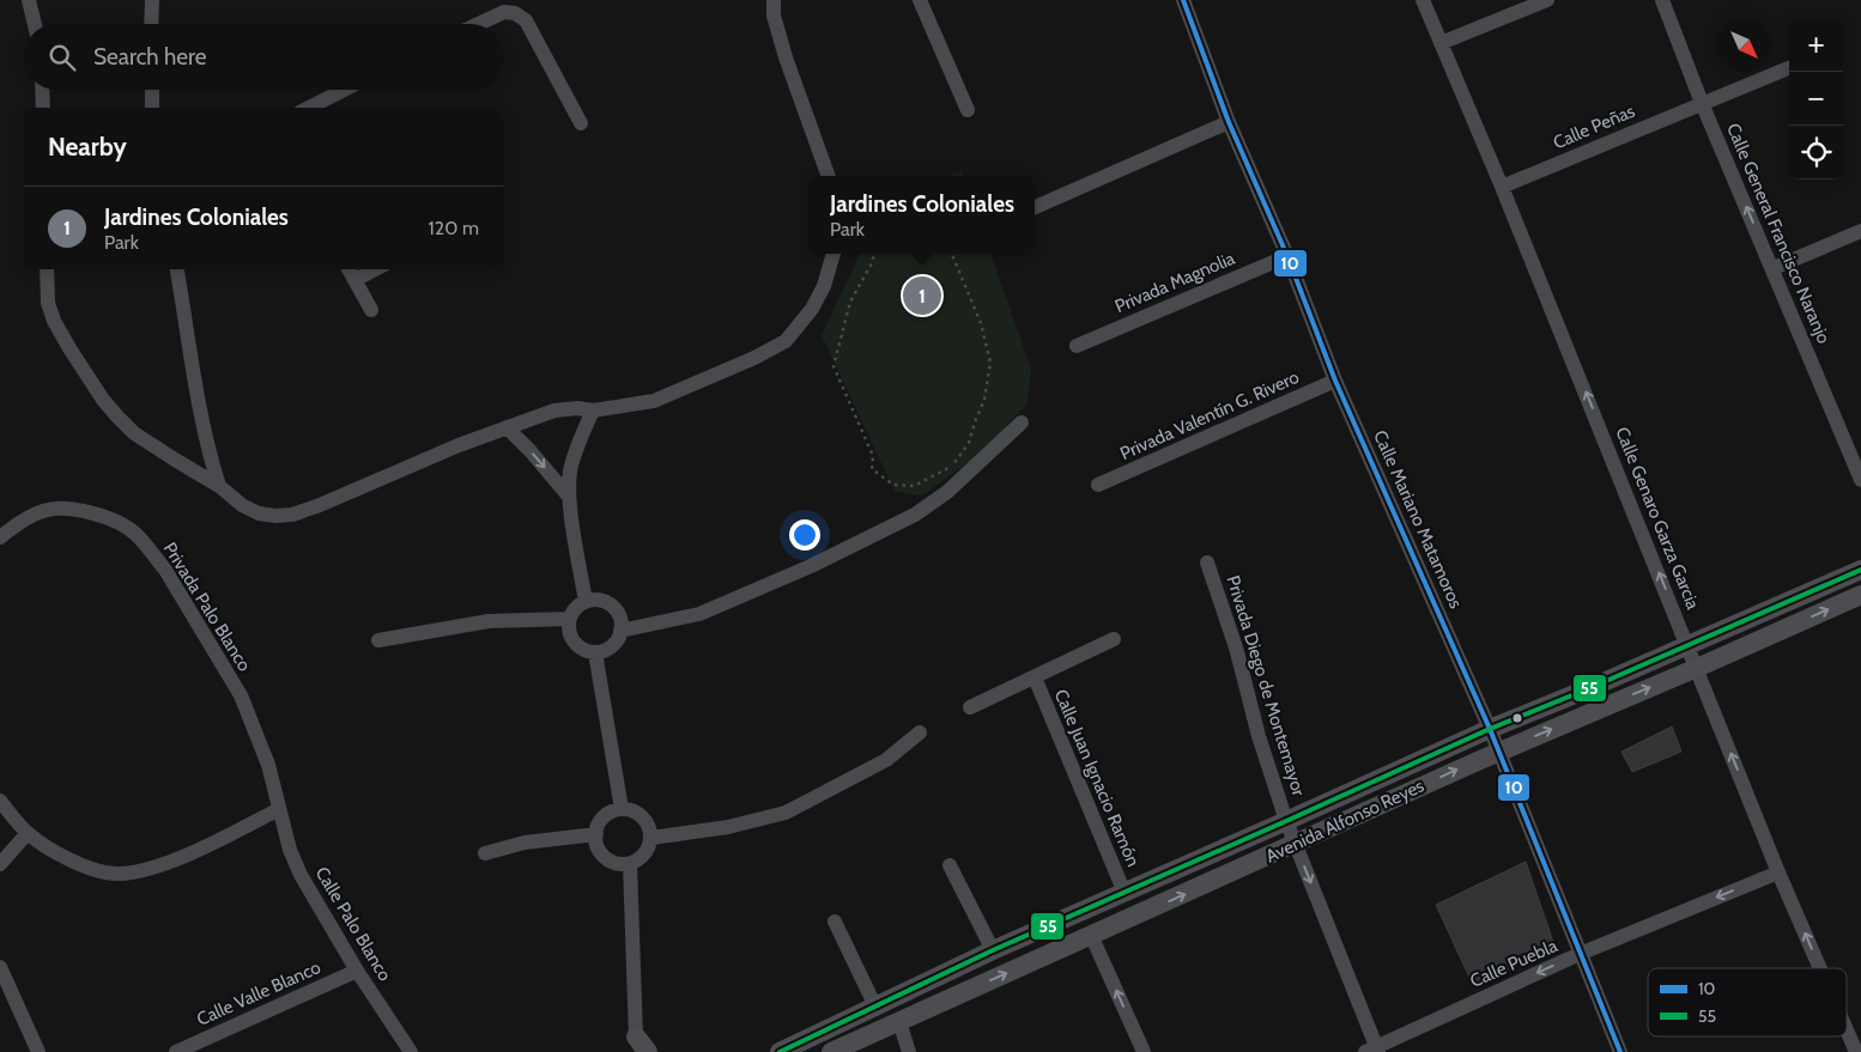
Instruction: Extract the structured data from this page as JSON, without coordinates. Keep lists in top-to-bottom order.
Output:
{
  "streets": {
    "main road": ["Avenida Alfonso Reyes"],
    "street": [
      "Calle Peñas",
      "Calle General Francisco Naranjo",
      "Privada Magnolia",
      "Privada Valentín G. Rivero",
      "Calle Genaro Garza Garcia",
      "Calle Mariano Matamoros",
      "Privada Palo Blanco",
      "Privada Diego de Montemayor",
      "Calle Juan Ignacio Ramón",
      "Calle Palo Blanco",
      "Calle Puebla",
      "Calle Valle Blanco"
    ]
  },
  "crossings": [
    ["Calle Peñas", "Calle General Francisco Naranjo"],
    ["Calle Peñas", "Calle Genaro Garza Garcia"],
    ["Privada Magnolia", "Calle Mariano Matamoros"],
    ["Privada Valentín G. Rivero", "Calle Mariano Matamoros"],
    ["Calle Genaro Garza Garcia", "Avenida Alfonso Reyes"],
    ["Calle Genaro Garza Garcia", "Calle Puebla"],
    ["Calle Mariano Matamoros", "Avenida Alfonso Reyes"],
    ["Calle Mariano Matamoros", "Calle Puebla"],
    ["Privada Palo Blanco", "Calle Palo Blanco"],
    ["Privada Diego de Montemayor", "Avenida Alfonso Reyes"],
    ["Privada Diego de Montemayor", "Calle Puebla"],
    ["Calle Juan Ignacio Ramón", "Avenida Alfonso Reyes"],
    ["Calle Palo Blanco", "Calle Valle Blanco"]
  ],
  "one_way": ["Calle Genaro Garza Garcia", "Privada Diego de Montemayor", "Calle Puebla"],
  "lines": ["transit line 10", "transit line 55"],
  "legend": ["10", "55"],
  "north": "bottom right",
  "page": {
    "map_buttons": ["+", "−"],
    "search": "Search here",
    "heading": "Nearby",
    "popup": ["Jardines Coloniales", "Park"],
    "list": [
      {
        "mark": "1",
        "name": "Jardines Coloniales",
        "note": "Park",
        "value": "120 m"
      }
    ],
    "pins": "1"
  }
}
